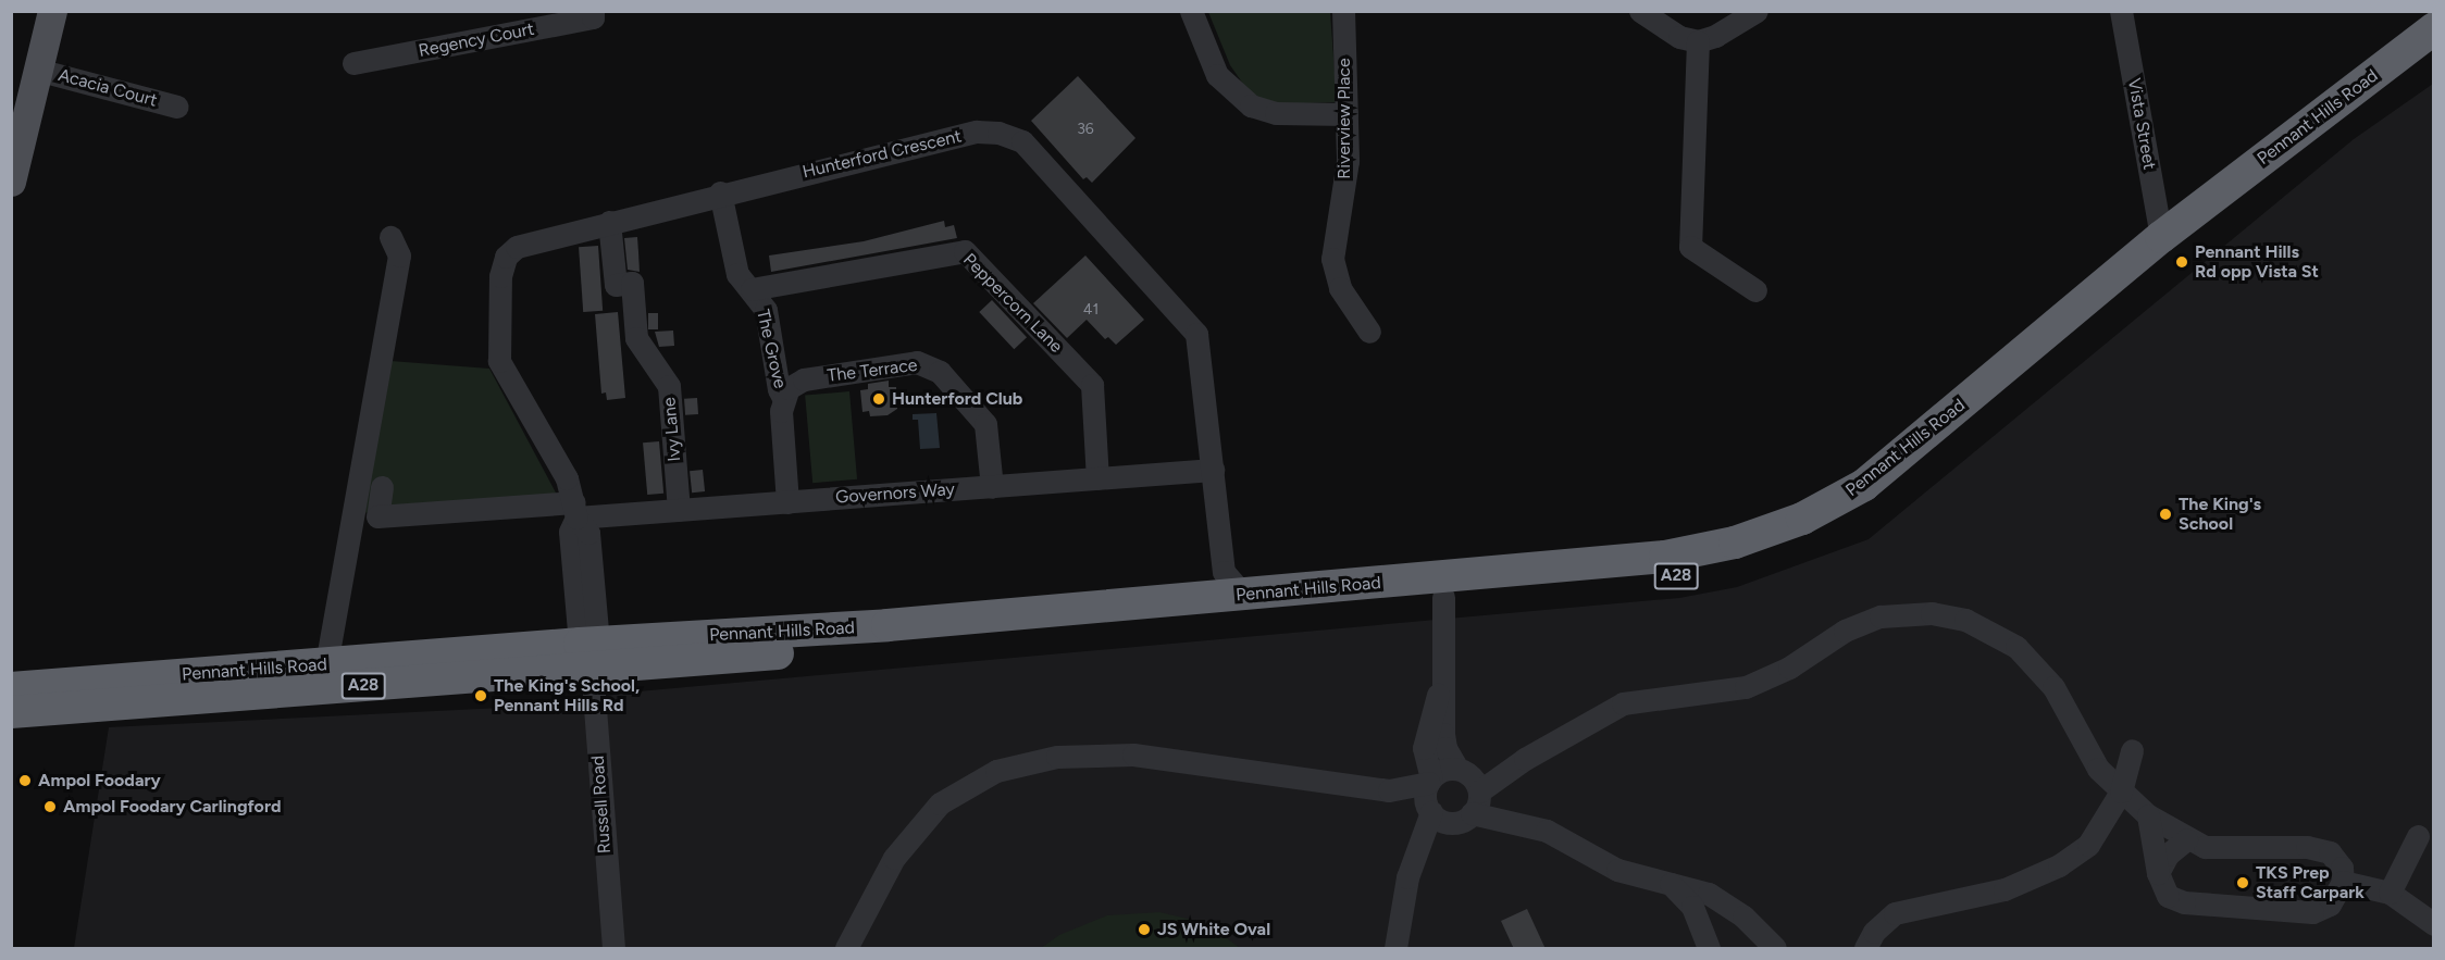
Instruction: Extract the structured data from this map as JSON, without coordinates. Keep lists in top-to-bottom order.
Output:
{
  "streets": {
    "highway": ["Pennant Hills Road", "A28"],
    "street": [
      "Regency Court",
      "Acacia Court",
      "Riverview Place",
      "Vista Street",
      "Hunterford Crescent",
      "Peppercorn Lane",
      "The Grove",
      "The Terrace",
      "Ivy Lane",
      "Governors Way",
      "Russell Road"
    ]
  },
  "crossings": [
    ["Pennant Hills Road", "Vista Street"],
    ["Pennant Hills Road", "Hunterford Crescent"],
    ["Pennant Hills Road", "Russell Road"],
    ["Hunterford Crescent", "The Grove"],
    ["Hunterford Crescent", "Ivy Lane"],
    ["Hunterford Crescent", "Governors Way"],
    ["Hunterford Crescent", "Russell Road"],
    ["Peppercorn Lane", "The Grove"],
    ["Peppercorn Lane", "Governors Way"],
    ["The Grove", "The Terrace"],
    ["The Terrace", "Governors Way"],
    ["Ivy Lane", "Governors Way"]
  ],
  "places": [
    "Pennant Hills Rd opp Vista St",
    "Hunterford Club",
    "The King's School",
    "The King's School, Pennant Hills Rd",
    "Ampol Foodary",
    "Ampol Foodary Carlingford",
    "TKS Prep Staff Carpark",
    "JS White Oval"
  ],
  "house_numbers": ["36", "41"]
}
